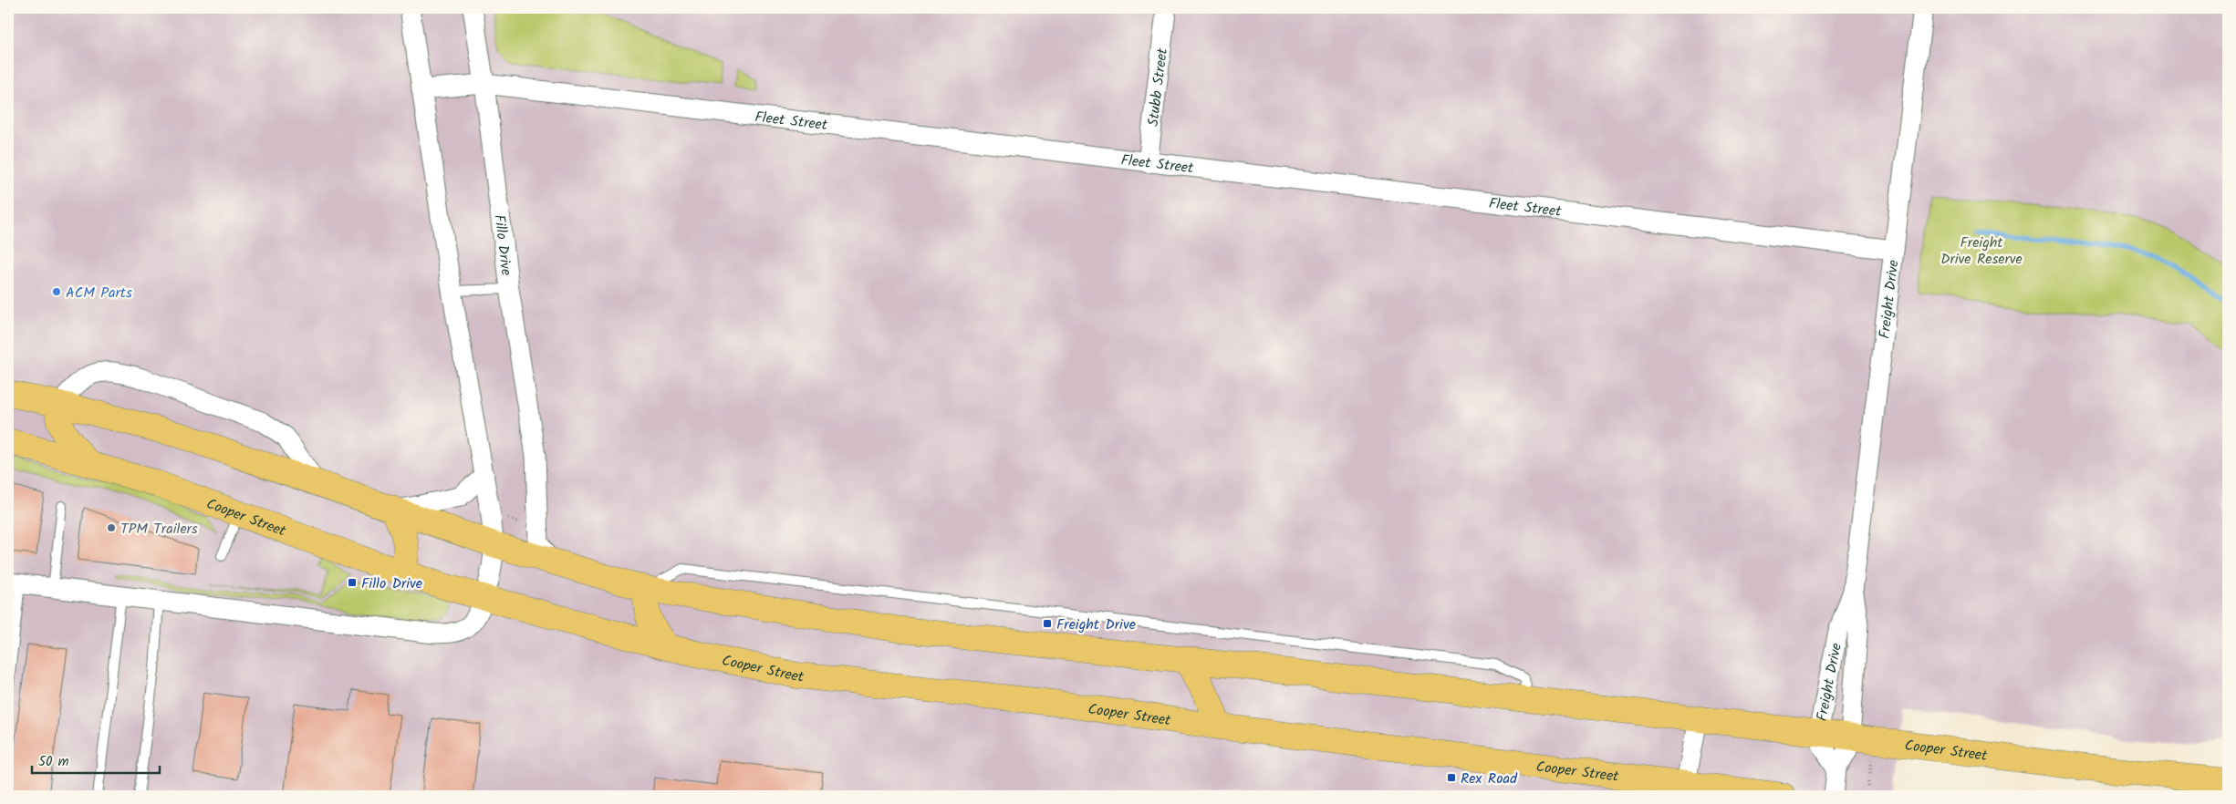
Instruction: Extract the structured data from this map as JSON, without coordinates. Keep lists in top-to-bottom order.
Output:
{
  "streets": {
    "main road": ["Cooper Street"],
    "street": [
      "Stubb Street",
      "Fleet Street",
      "Fillo Drive",
      "Freight Drive"
    ]
  },
  "crossings": [
    ["Stubb Street", "Fleet Street"],
    ["Fleet Street", "Fillo Drive"],
    ["Fleet Street", "Freight Drive"],
    ["Fillo Drive", "Cooper Street"],
    ["Freight Drive", "Cooper Street"]
  ],
  "parks": ["Freight Drive Reserve"],
  "places": {
    "other": ["ACM Parts", "TPM Trailers"],
    "transit": ["Fillo Drive", "Freight Drive", "Rex Road"]
  },
  "scale_bar": "50 m"
}
